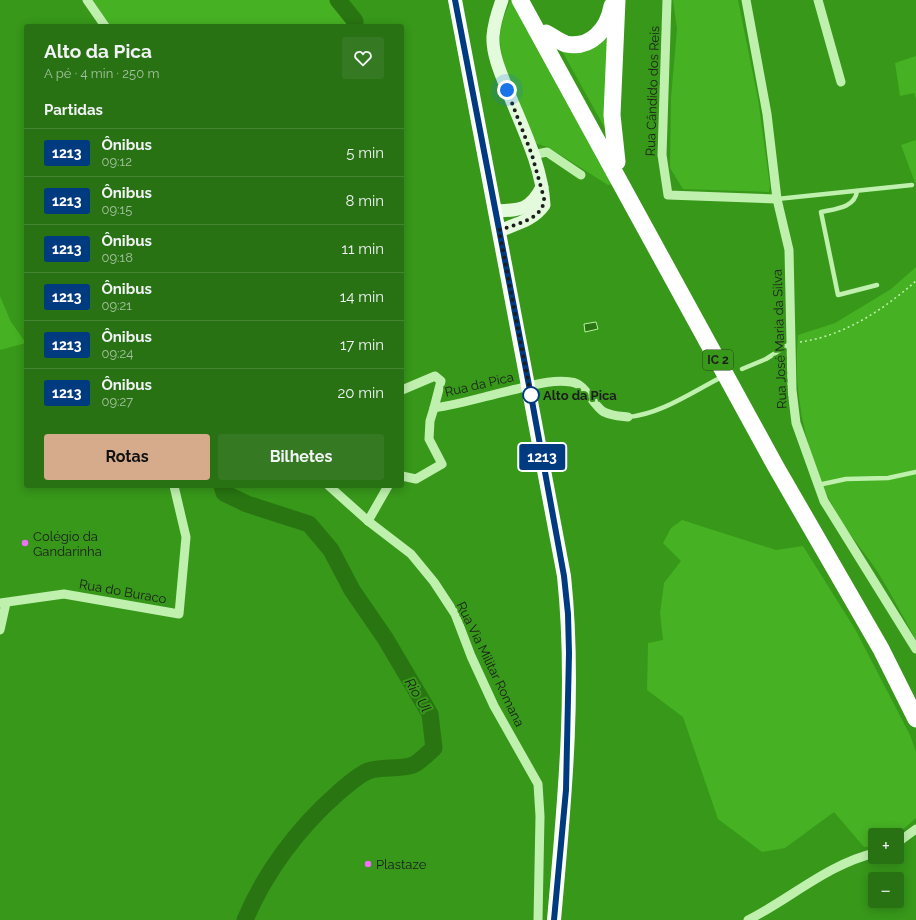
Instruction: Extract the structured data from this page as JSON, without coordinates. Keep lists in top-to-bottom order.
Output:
{
  "streets": {
    "highway": ["IC 2"],
    "street": [
      "Rua Cândido dos Reis",
      "Rua José Maria da Silva",
      "Rua da Pica",
      "Rua do Buraco",
      "Rua Via Militar Romana"
    ]
  },
  "crossings": [
    ["Rua Cândido dos Reis", "Rua José Maria da Silva"]
  ],
  "water": ["Rio Ul"],
  "places": ["Alto da Pica", "Colégio da Gandarinha", "Plastaze"],
  "lines": ["bus line 1213"],
  "page": {
    "on_map": "1213",
    "heading": [
      ["Alto da Pica", "A pé · 4 min · 250 m"],
      "Partidas"
    ],
    "list": [
      {
        "mark": "1213",
        "name": "Ônibus",
        "note": "09:12",
        "value": "5 min"
      },
      {
        "mark": "1213",
        "name": "Ônibus",
        "note": "09:15",
        "value": "8 min"
      },
      {
        "mark": "1213",
        "name": "Ônibus",
        "note": "09:18",
        "value": "11 min"
      },
      {
        "mark": "1213",
        "name": "Ônibus",
        "note": "09:21",
        "value": "14 min"
      },
      {
        "mark": "1213",
        "name": "Ônibus",
        "note": "09:24",
        "value": "17 min"
      },
      {
        "mark": "1213",
        "name": "Ônibus",
        "note": "09:27",
        "value": "20 min"
      }
    ],
    "buttons": ["Rotas", "Bilhetes"],
    "map_buttons": ["+", "−"]
  }
}
